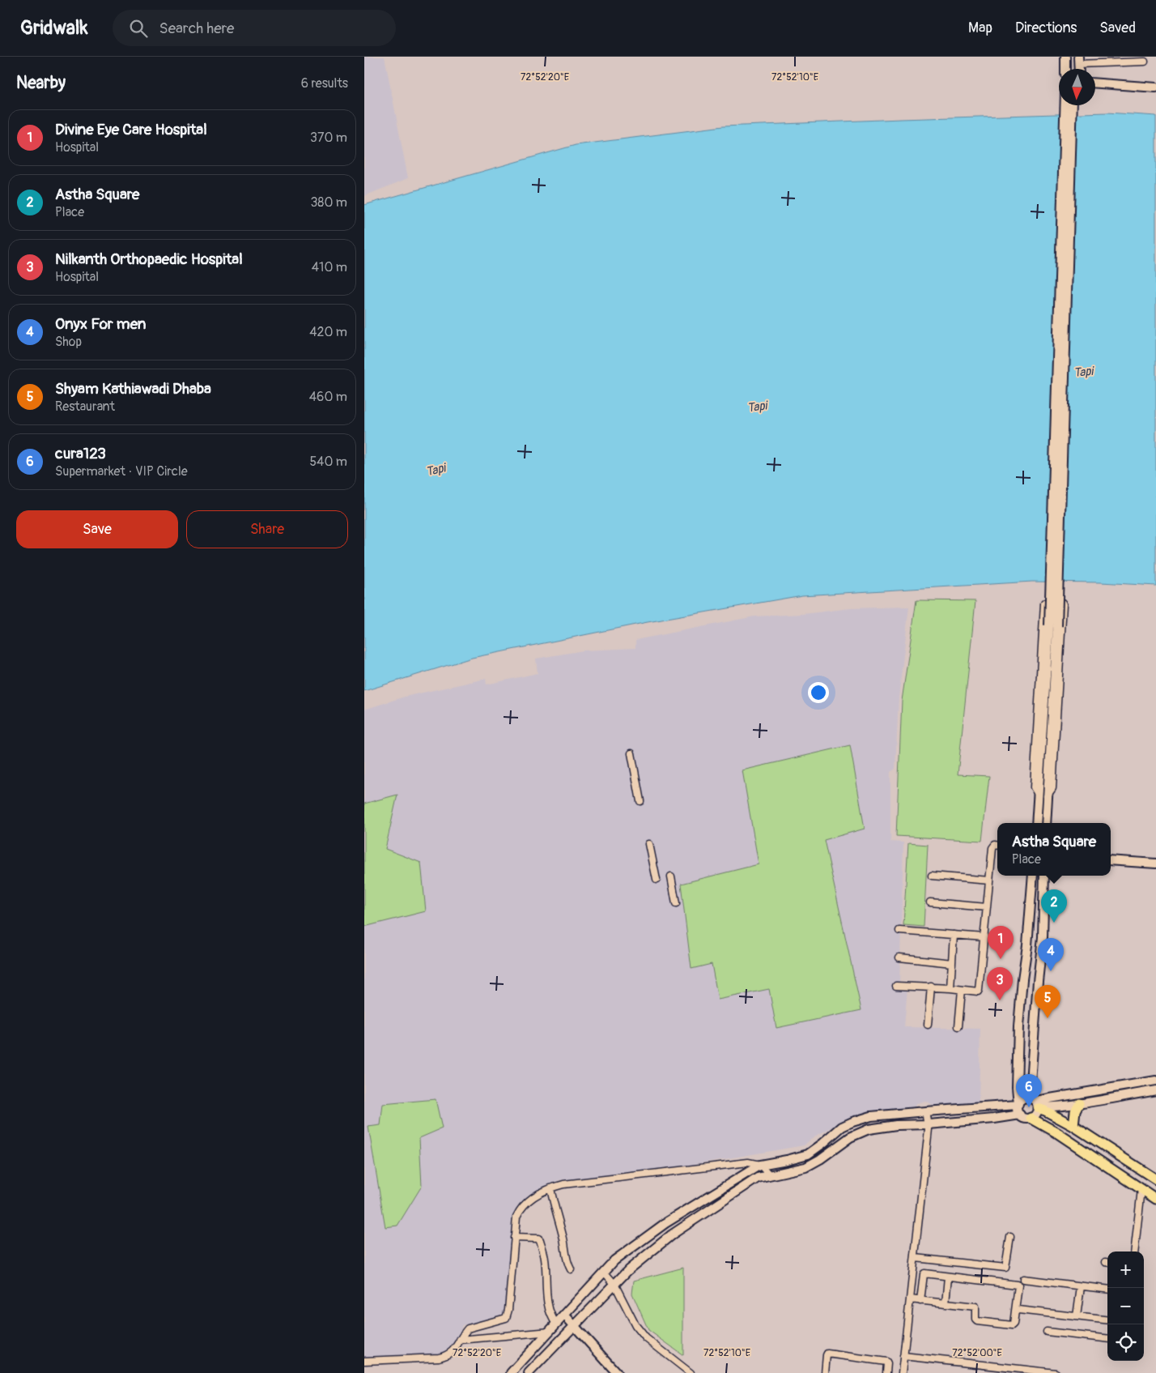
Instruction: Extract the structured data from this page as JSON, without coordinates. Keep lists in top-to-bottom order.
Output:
{
  "water": ["Tapi"],
  "north": "bottom",
  "page": {
    "header": "Gridwalk",
    "search": "Search here",
    "nav": ["Map", "Directions", "Saved"],
    "heading": ["Nearby", "6 results"],
    "list": [
      {
        "mark": "1",
        "name": "Divine Eye Care Hospital",
        "note": "Hospital",
        "value": "370 m"
      },
      {
        "mark": "2",
        "name": "Astha Square",
        "note": "Place",
        "value": "380 m"
      },
      {
        "mark": "3",
        "name": "Nilkanth Orthopaedic Hospital",
        "note": "Hospital",
        "value": "410 m"
      },
      {
        "mark": "4",
        "name": "Onyx For men",
        "note": "Shop",
        "value": "420 m"
      },
      {
        "mark": "5",
        "name": "Shyam Kathiawadi Dhaba",
        "note": "Restaurant",
        "value": "460 m"
      },
      {
        "mark": "6",
        "name": "cura123",
        "note": "Supermarket · VIP Circle",
        "value": "540 m"
      }
    ],
    "buttons": ["Save", "Share"],
    "popup": ["Astha Square", "Place"],
    "pins": [
      "2",
      "1",
      "4",
      "3",
      "5",
      "6"
    ],
    "map_buttons": ["+", "−"]
  },
  "coordinates": ["72°52'20\"E", "72°52'10\"E", "72°52'00\"E"]
}
